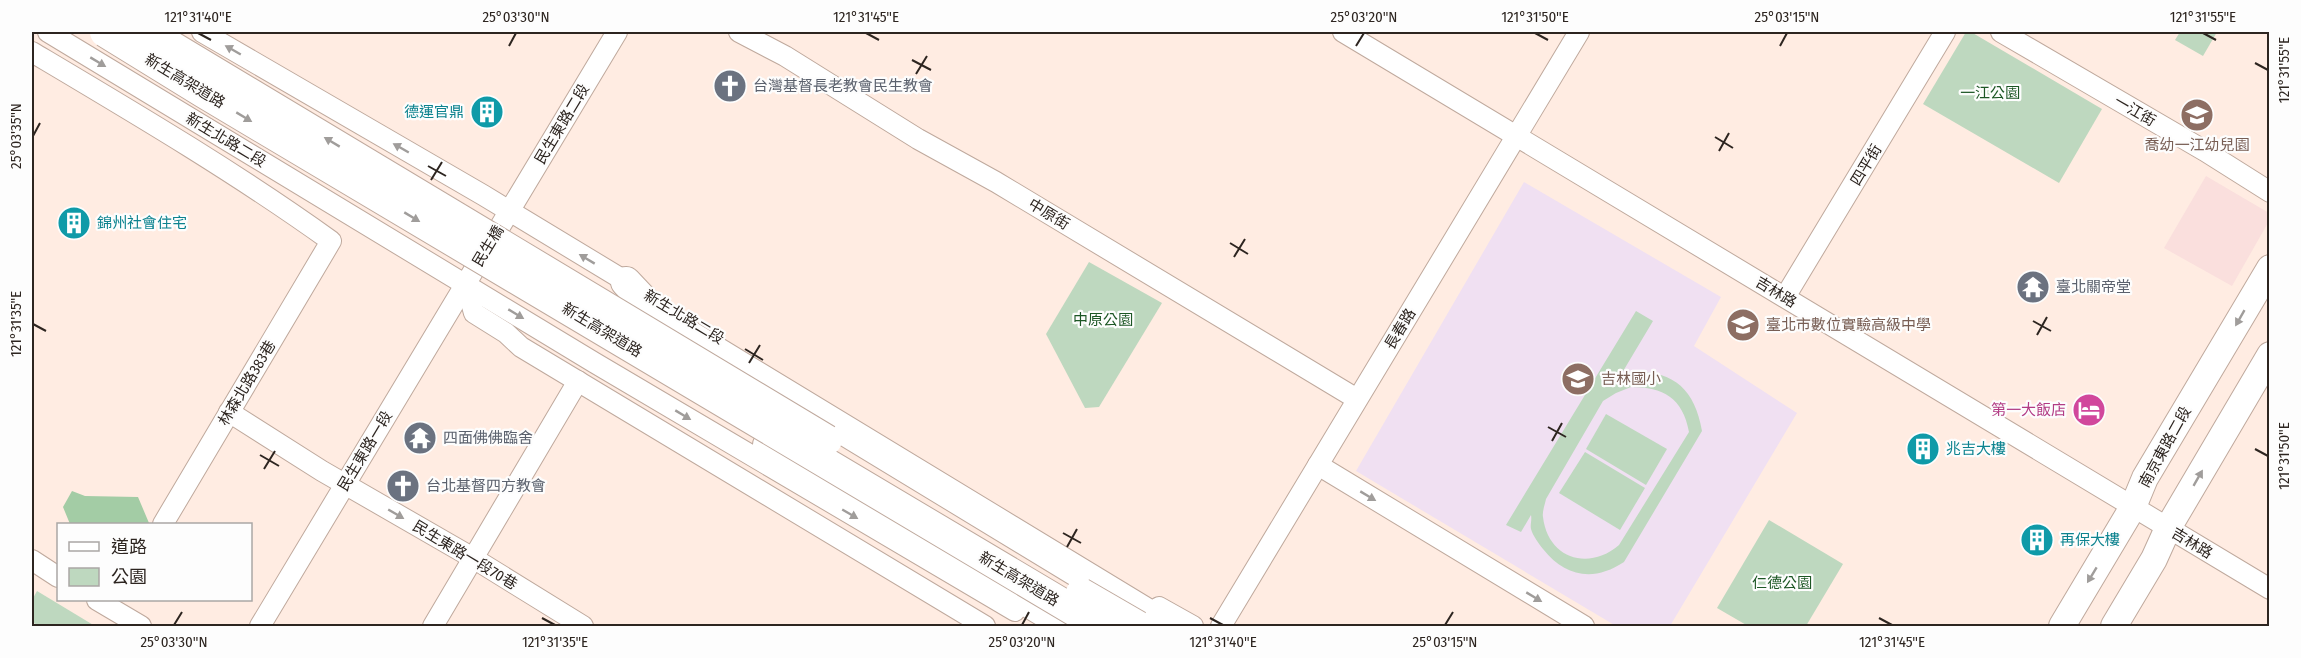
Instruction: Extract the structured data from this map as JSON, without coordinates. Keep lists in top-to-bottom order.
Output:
{
  "streets": {
    "highway": ["新生高架道路"],
    "main road": ["南京東路二段"],
    "street": [
      "一江街",
      "民生東路二段",
      "新生北路二段",
      "四平街",
      "中原街",
      "民生橋",
      "吉林路",
      "長春路",
      "林森北路383巷",
      "民生東路一段",
      "民生東路一段70巷"
    ]
  },
  "crossings": [
    ["民生東路二段", "新生北路二段"],
    ["民生東路二段", "民生橋"],
    ["新生北路二段", "民生橋"],
    ["新生北路二段", "林森北路383巷"],
    ["新生北路二段", "民生東路一段"],
    ["四平街", "吉林路"],
    ["中原街", "長春路"],
    ["民生橋", "民生東路一段"],
    ["吉林路", "長春路"],
    ["吉林路", "南京東路二段"],
    ["林森北路383巷", "民生東路一段70巷"],
    ["民生東路一段", "民生東路一段70巷"]
  ],
  "one_way": ["民生東路一段70巷"],
  "parks": ["一江公園", "中原公園", "仁德公園"],
  "places": {
    "church": ["台灣基督長老教會民生教會", "台北基督四方教會"],
    "building": [
      "德運官鼎",
      "錦州社會住宅",
      "兆吉大樓",
      "再保大樓"
    ],
    "school or university": ["喬幼一江幼兒園", "臺北市數位實驗高級中學", "吉林國小"],
    "temple": ["臺北關帝堂", "四面佛佛臨舍"],
    "hotel": ["第一大飯店"]
  },
  "legend": ["道路", "公園"],
  "coordinates": [
    "121°31'40\"E",
    "25°03'30\"N",
    "121°31'45\"E",
    "25°03'20\"N",
    "121°31'50\"E",
    "25°03'15\"N",
    "121°31'55\"E",
    "25°03'35\"N",
    "121°31'35\"E"
  ]
}
